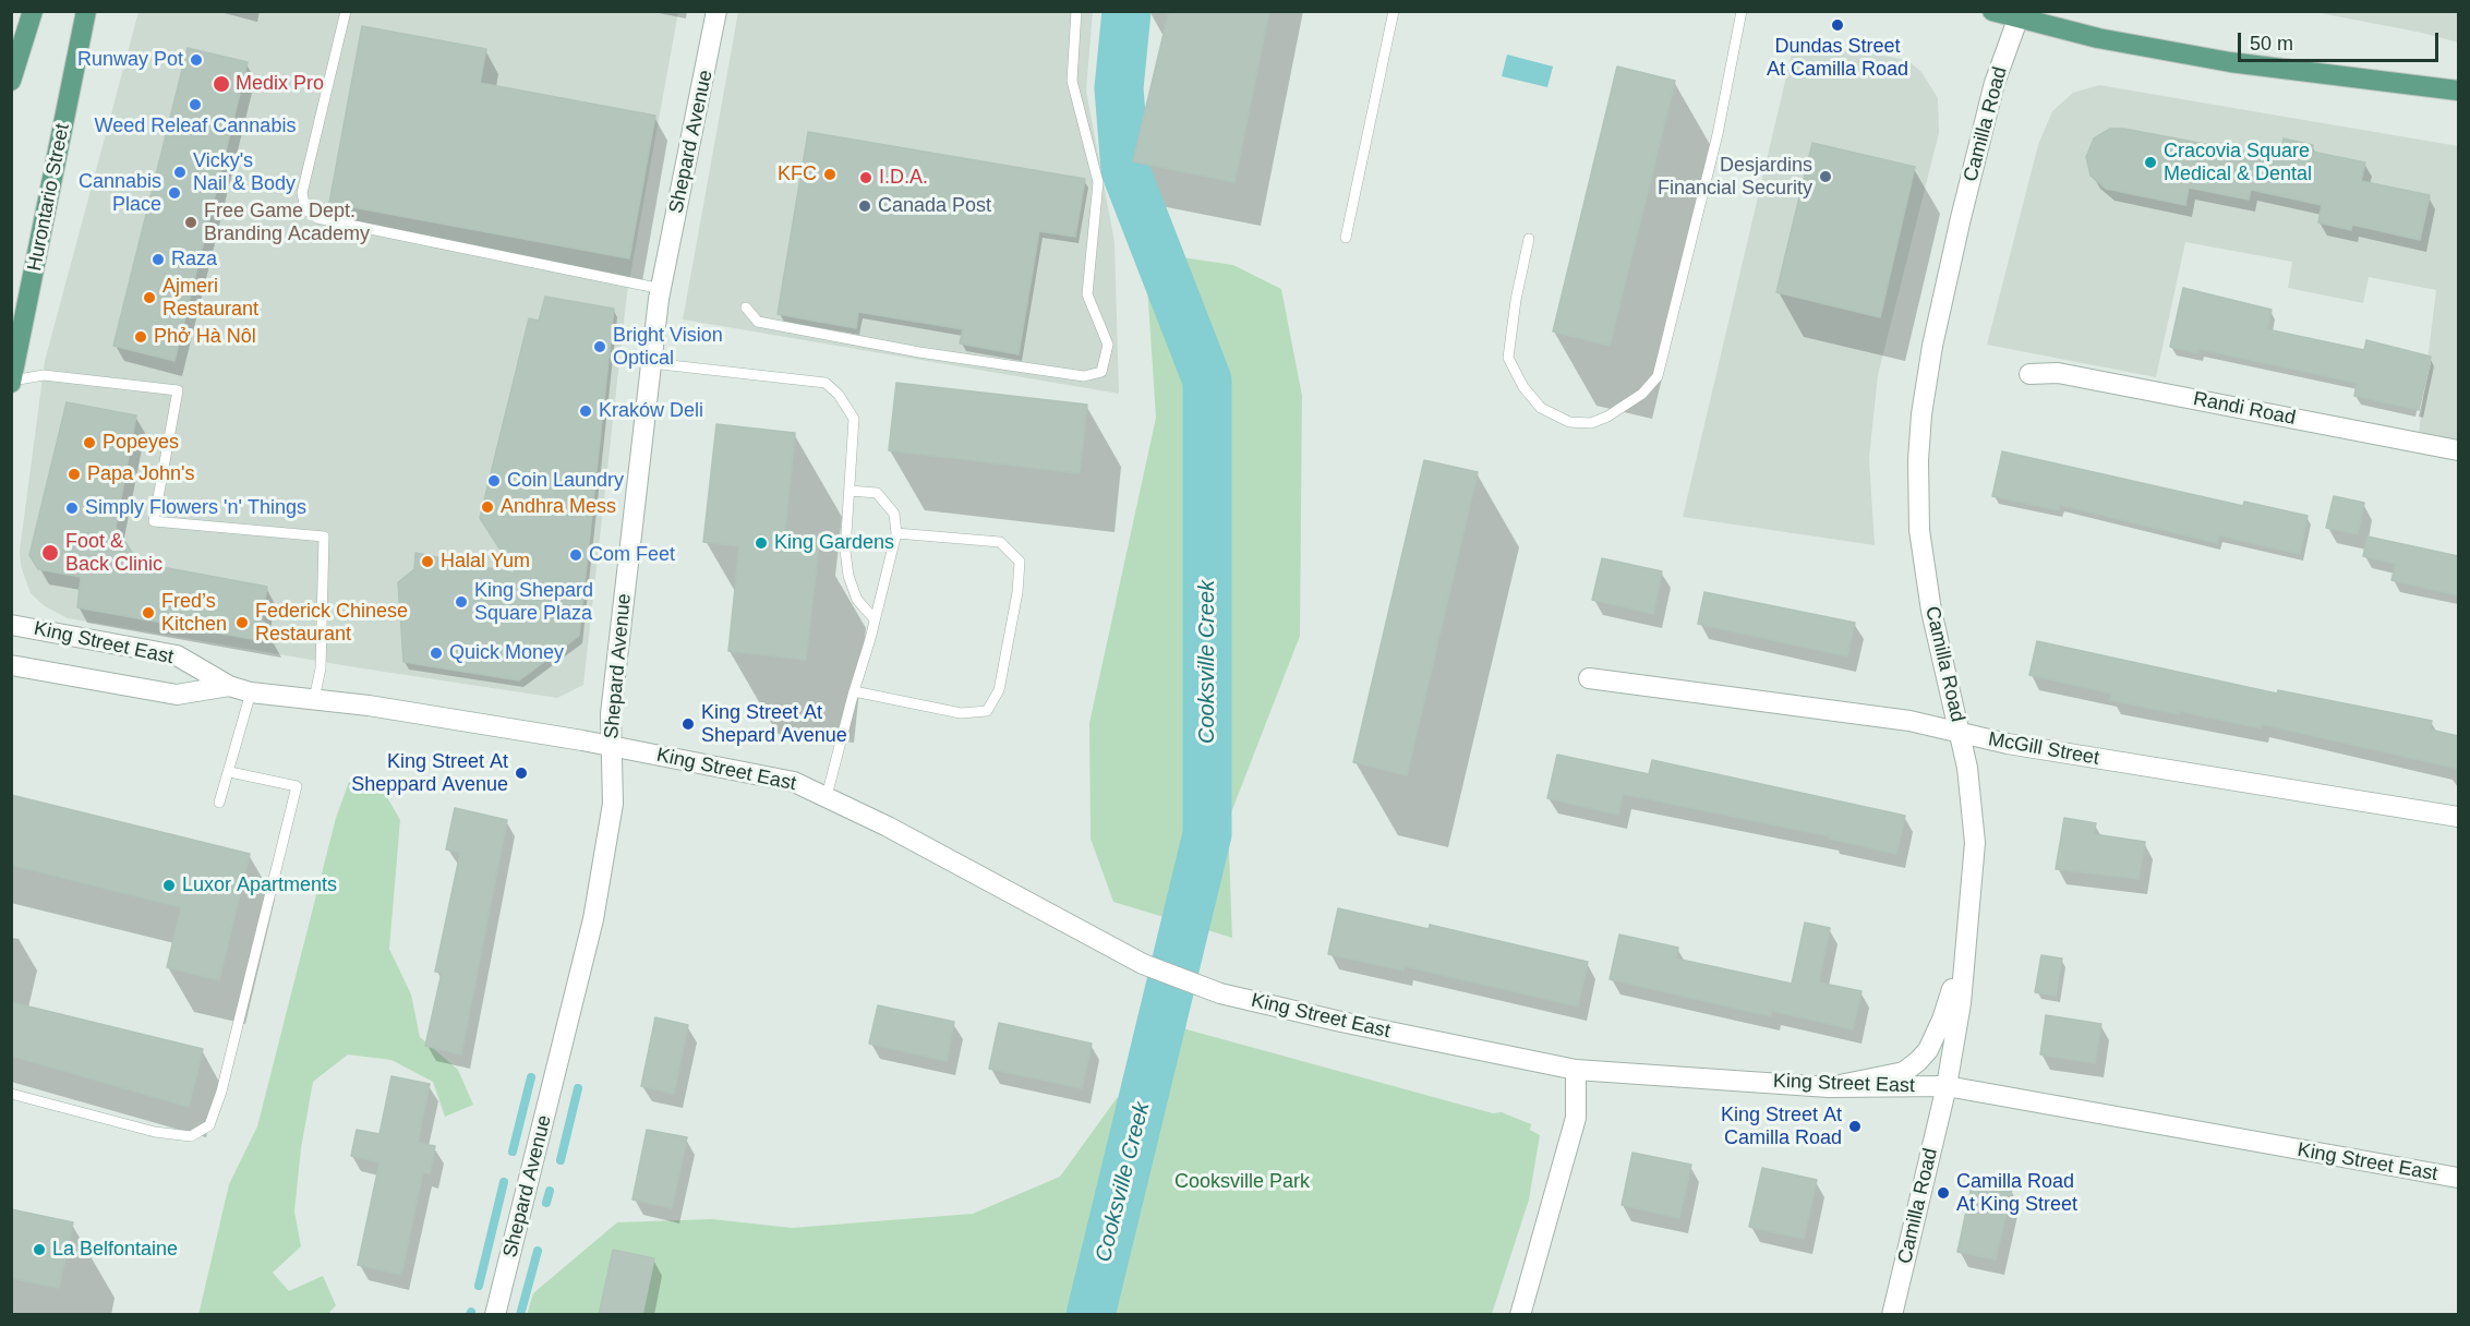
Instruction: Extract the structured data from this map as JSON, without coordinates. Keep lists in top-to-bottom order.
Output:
{
  "streets": {
    "main road": ["Hurontario Street"],
    "street": [
      "Camilla Road",
      "Shepard Avenue",
      "Randi Road",
      "King Street East",
      "McGill Street"
    ]
  },
  "crossings": [
    ["Camilla Road", "King Street East"],
    ["Camilla Road", "McGill Street"],
    ["Shepard Avenue", "King Street East"]
  ],
  "water": ["Cooksville Creek"],
  "parks": ["Cooksville Park"],
  "places": [
    "Dundas Street At Camilla Road",
    "Runway Pot",
    "Medix Pro",
    "Weed Releaf Cannabis",
    "Cracovia Square Medical & Dental",
    "Vicky's Nail & Body",
    "KFC",
    "Desjardins Financial Security",
    "I.D.A.",
    "Cannabis Place",
    "Canada Post",
    "Free Game Dept. Branding Academy",
    "Raza",
    "Ajmeri Restaurant",
    "Phở Hà Nôl",
    "Bright Vision Optical",
    "Kraków Deli",
    "Popeyes",
    "Papa John's",
    "Coin Laundry",
    "Andhra Mess",
    "Simply Flowers 'n' Things",
    "King Gardens",
    "Foot & Back Clinic",
    "Com Feet",
    "Halal Yum",
    "King Shepard Square Plaza",
    "Fred’s Kitchen",
    "Federick Chinese Restaurant",
    "Quick Money",
    "King Street At Shepard Avenue",
    "King Street At Sheppard Avenue",
    "Luxor Apartments",
    "King Street At Camilla Road",
    "Camilla Road At King Street",
    "La Belfontaine"
  ],
  "scale_bar": "50 m"
}
